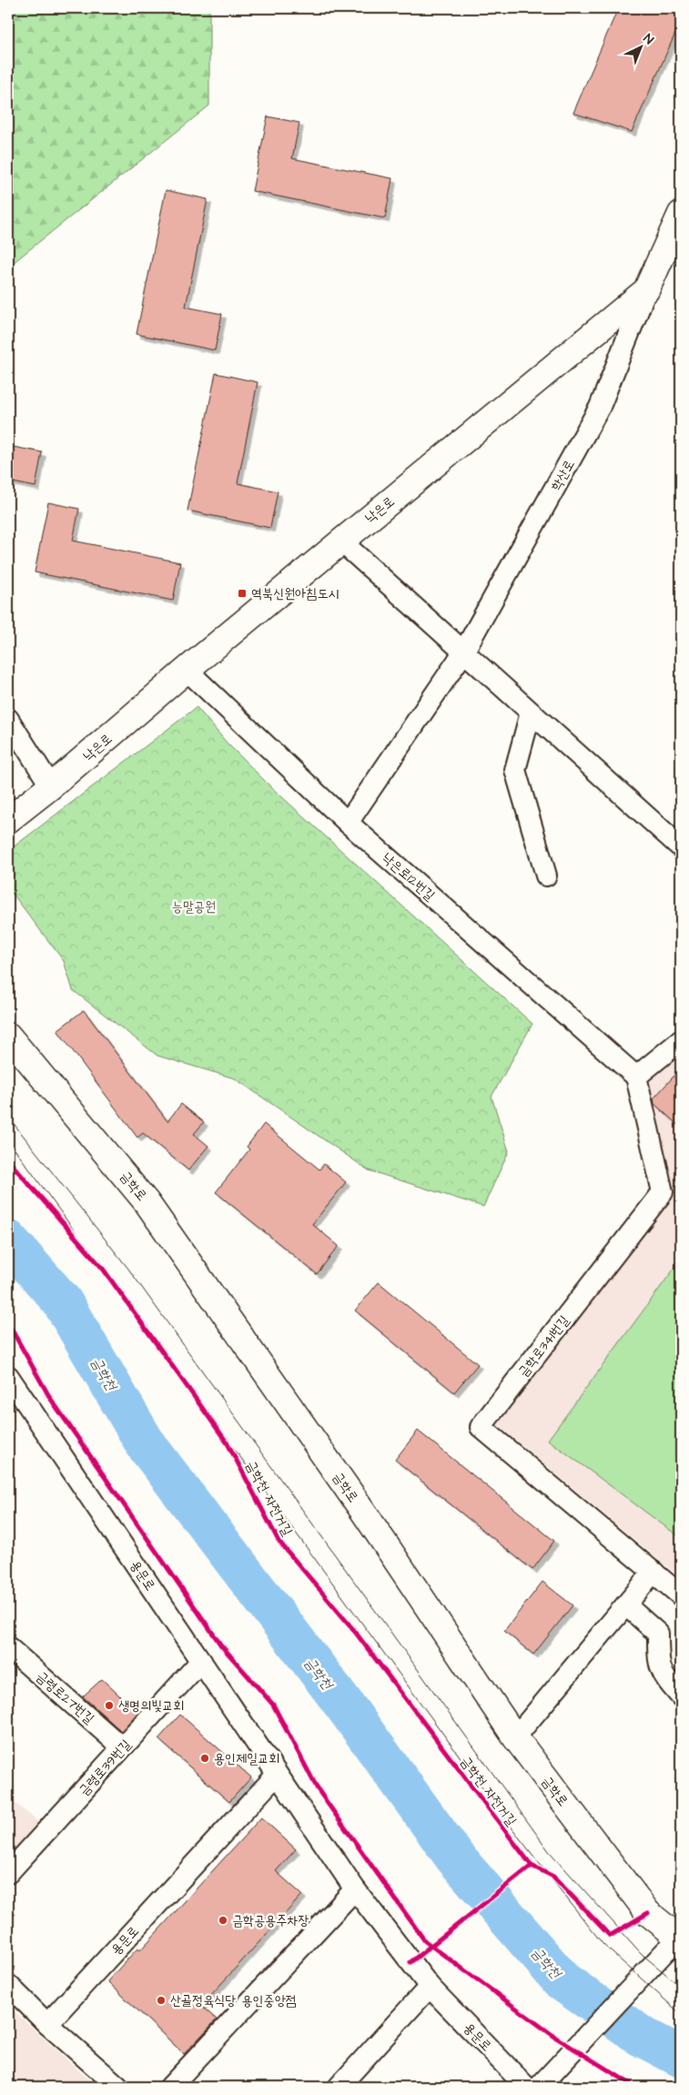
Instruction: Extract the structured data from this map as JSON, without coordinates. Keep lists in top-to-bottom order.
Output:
{
  "streets": {
    "main road": ["낙은로", "금학로"],
    "street": [
      "학산로",
      "낙은로12번길",
      "금학로341번길",
      "용문로",
      "금령로27번길",
      "금령로39번길"
    ],
    "cycle path": ["금학천 자전거길"]
  },
  "crossings": [
    ["학산로", "낙은로"],
    ["학산로", "낙은로12번길"],
    ["낙은로", "낙은로12번길"],
    ["낙은로12번길", "금학로341번길"],
    ["용문로", "금령로39번길"],
    ["금령로27번길", "금령로39번길"]
  ],
  "water": ["금학천"],
  "parks": ["능말공원"],
  "places": {
    "transit": ["역북신원아침도시"],
    "other": [
      "생명의빛교회",
      "용인제일교회",
      "금학공용주차장",
      "산골정육식당 용인중앙점"
    ]
  },
  "north": "top right"
}
